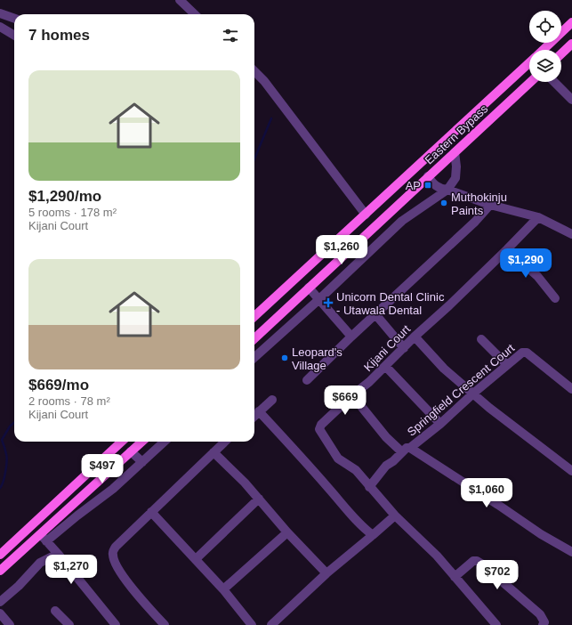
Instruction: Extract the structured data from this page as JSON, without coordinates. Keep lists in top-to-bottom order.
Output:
{
  "streets": {
    "main road": ["Eastern Bypass"],
    "street": ["Kijani Court", "Springfield Crescent Court"]
  },
  "crossings": [
    ["Kijani Court", "Springfield Crescent Court"]
  ],
  "places": {
    "transit": ["AP"],
    "other": ["Muthokinju Paints", "Leopard's Village"],
    "health": ["Unicorn Dental Clinic - Utawala Dental"]
  },
  "page": {
    "heading": "7 homes",
    "list": [
      {
        "name": "$1,290/mo",
        "note": "5 rooms · 178 m² · Kijani Court"
      },
      {
        "name": "$669/mo",
        "note": "2 rooms · 78 m² · Kijani Court"
      }
    ],
    "price": [
      "$1,260",
      "$1,290",
      "$669",
      "$497",
      "$1,060",
      "$1,270",
      "$702"
    ]
  }
}
